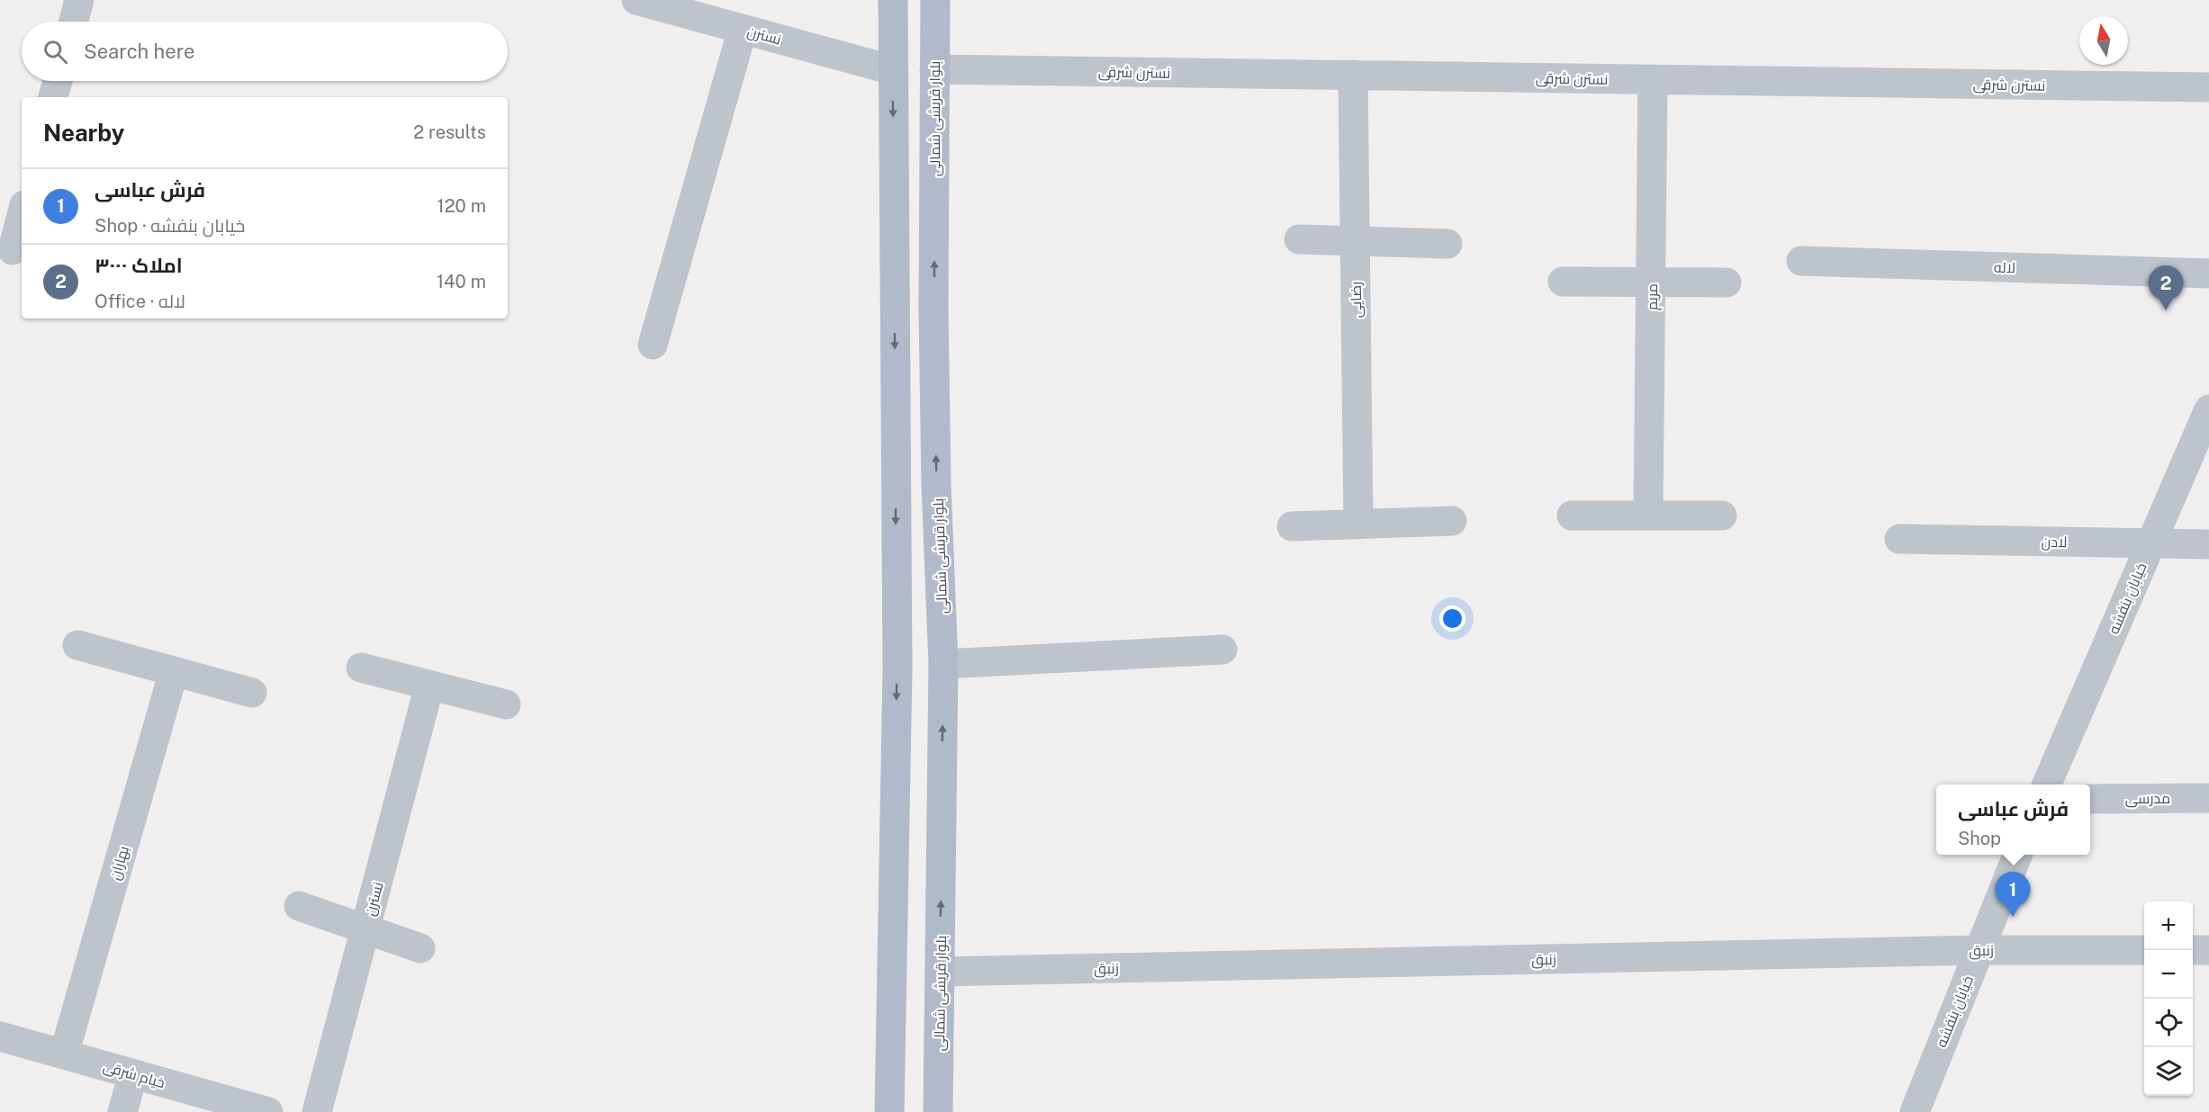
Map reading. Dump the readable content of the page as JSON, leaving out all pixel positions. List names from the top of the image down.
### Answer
{
  "streets": {
    "main road": ["بلوار قریشی شمالی"],
    "street": [
      "نسترن",
      "نسترن شرقی",
      "لاله",
      "مریم",
      "رضایی",
      "لادن",
      "خیابان بنفشه",
      "مدرسی",
      "بهاران",
      "زنبق",
      "خیام شرقی"
    ]
  },
  "crossings": [
    ["نسترن شرقی", "بلوار قریشی شمالی"],
    ["نسترن شرقی", "مریم"],
    ["نسترن شرقی", "رضایی"],
    ["بلوار قریشی شمالی", "زنبق"],
    ["لادن", "خیابان بنفشه"],
    ["خیابان بنفشه", "زنبق"],
    ["بهاران", "خیام شرقی"]
  ],
  "north": "top",
  "page": {
    "search": "Search here",
    "heading": ["Nearby", "2 results"],
    "list": [
      {
        "mark": "1",
        "name": "فرش عباسی",
        "note": "Shop · خیابان بنفشه",
        "value": "120 m"
      },
      {
        "mark": "2",
        "name": "املاک ۳۰۰۰",
        "note": "Office · لاله",
        "value": "140 m"
      }
    ],
    "pins": ["2", "1"],
    "popup": ["فرش عباسی", "Shop"],
    "map_buttons": ["+", "−"]
  }
}
